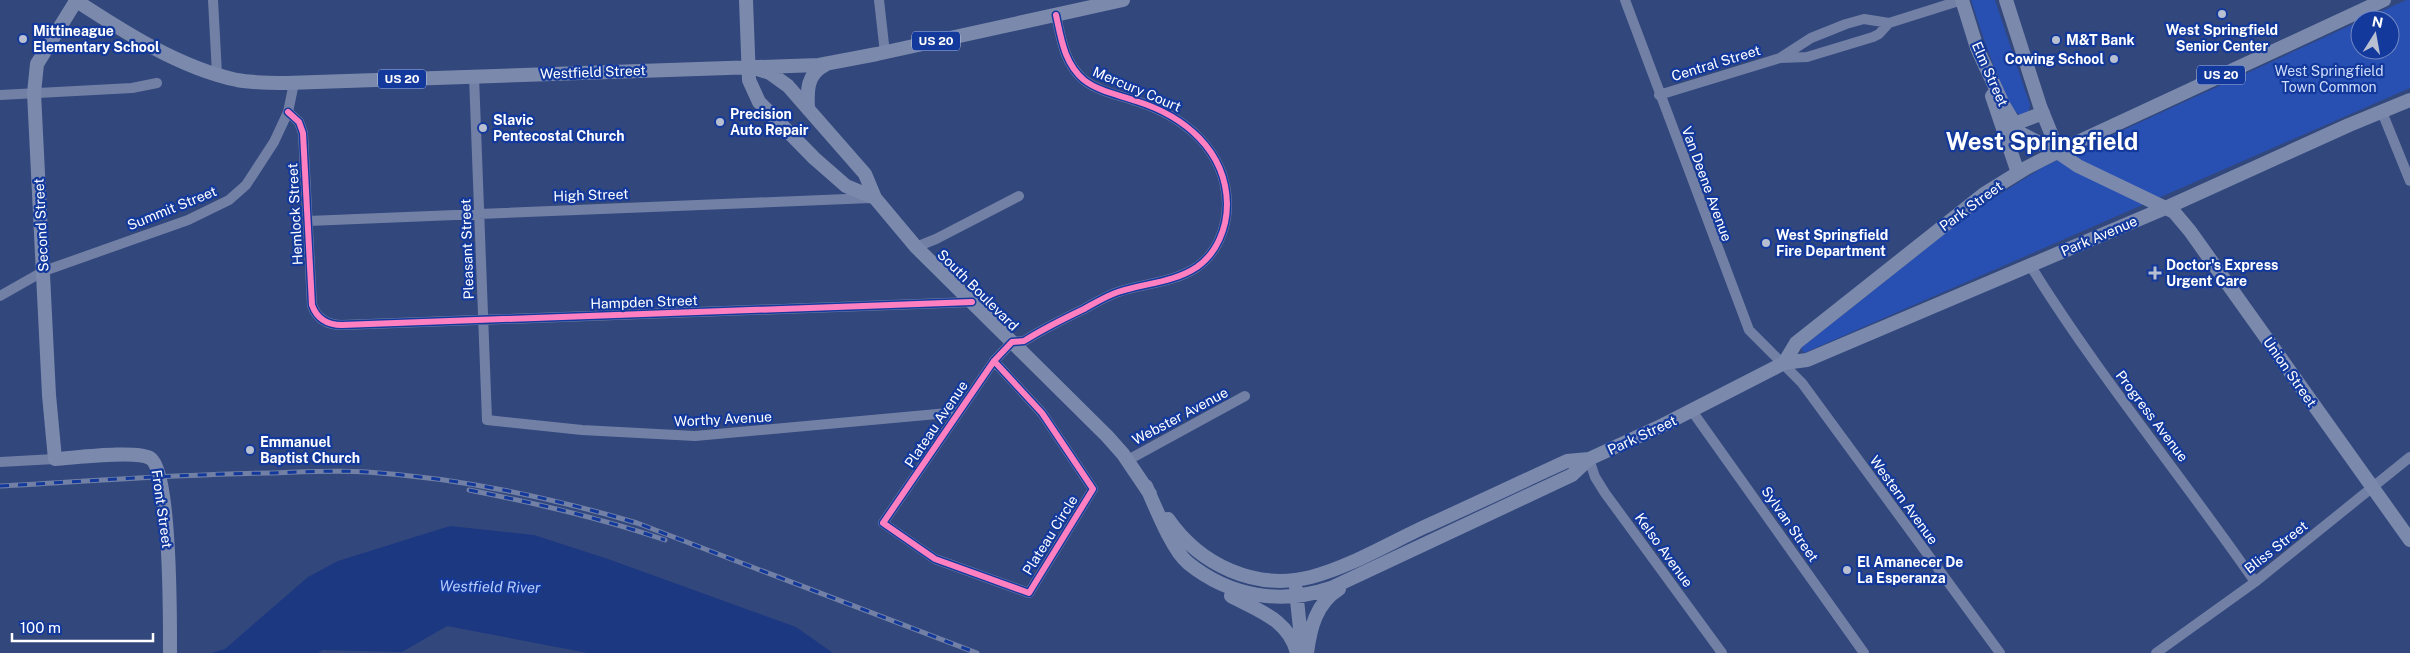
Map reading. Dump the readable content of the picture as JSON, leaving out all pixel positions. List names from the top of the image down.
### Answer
{
  "streets": {
    "main road": [
      "US 20",
      "Westfield Street",
      "Elm Street",
      "Park Street",
      "Second Street",
      "Park Avenue",
      "South Boulevard",
      "Union Street",
      "Front Street"
    ],
    "street": [
      "Central Street",
      "Mercury Court",
      "Van Deene Avenue",
      "High Street",
      "Summit Street",
      "Hemlock Street",
      "Pleasant Street",
      "Hampden Street",
      "Webster Avenue",
      "Progress Avenue",
      "Worthy Avenue",
      "Plateau Avenue",
      "Western Avenue",
      "Sylvan Street",
      "Plateau Circle",
      "Bliss Street",
      "Kelso Avenue"
    ]
  },
  "crossings": [
    ["Central Street", "Elm Street"],
    ["Central Street", "Van Deene Avenue"],
    ["Westfield Street", "Mercury Court"],
    ["Westfield Street", "Summit Street"],
    ["Westfield Street", "Second Street"],
    ["Westfield Street", "Pleasant Street"],
    ["Westfield Street", "South Boulevard"],
    ["Elm Street", "Park Street"],
    ["Elm Street", "Park Avenue"],
    ["Elm Street", "Union Street"],
    ["Mercury Court", "South Boulevard"],
    ["Mercury Court", "Plateau Avenue"],
    ["Van Deene Avenue", "Park Street"],
    ["Van Deene Avenue", "Park Avenue"],
    ["Van Deene Avenue", "Western Avenue"],
    ["High Street", "Hemlock Street"],
    ["High Street", "Pleasant Street"],
    ["High Street", "South Boulevard"],
    ["Park Street", "Park Avenue"],
    ["Park Street", "South Boulevard"],
    ["Park Street", "Western Avenue"],
    ["Park Street", "Sylvan Street"],
    ["Park Street", "Kelso Avenue"],
    ["Summit Street", "Hemlock Street"],
    ["Summit Street", "Second Street"],
    ["Hemlock Street", "Hampden Street"],
    ["Second Street", "Front Street"],
    ["Park Avenue", "Union Street"],
    ["Park Avenue", "Progress Avenue"],
    ["Park Avenue", "Western Avenue"],
    ["Pleasant Street", "Hampden Street"],
    ["Pleasant Street", "Worthy Avenue"],
    ["South Boulevard", "Hampden Street"],
    ["South Boulevard", "Webster Avenue"],
    ["South Boulevard", "Plateau Avenue"],
    ["Union Street", "Bliss Street"],
    ["Progress Avenue", "Bliss Street"],
    ["Worthy Avenue", "Plateau Avenue"],
    ["Plateau Avenue", "Plateau Circle"]
  ],
  "districts": ["West Springfield"],
  "water": ["Westfield River"],
  "parks": ["West Springfield Town Common"],
  "places": {
    "other": [
      "West Springfield Senior Center",
      "Mittineague Elementary School",
      "M&T Bank",
      "Cowing School",
      "Precision Auto Repair",
      "Slavic Pentecostal Church",
      "West Springfield Fire Department",
      "Emmanuel Baptist Church",
      "El Amanecer De La Esperanza"
    ],
    "health": ["Doctor's Express Urgent Care"]
  },
  "scale_bar": "100 m",
  "north": "top"
}
